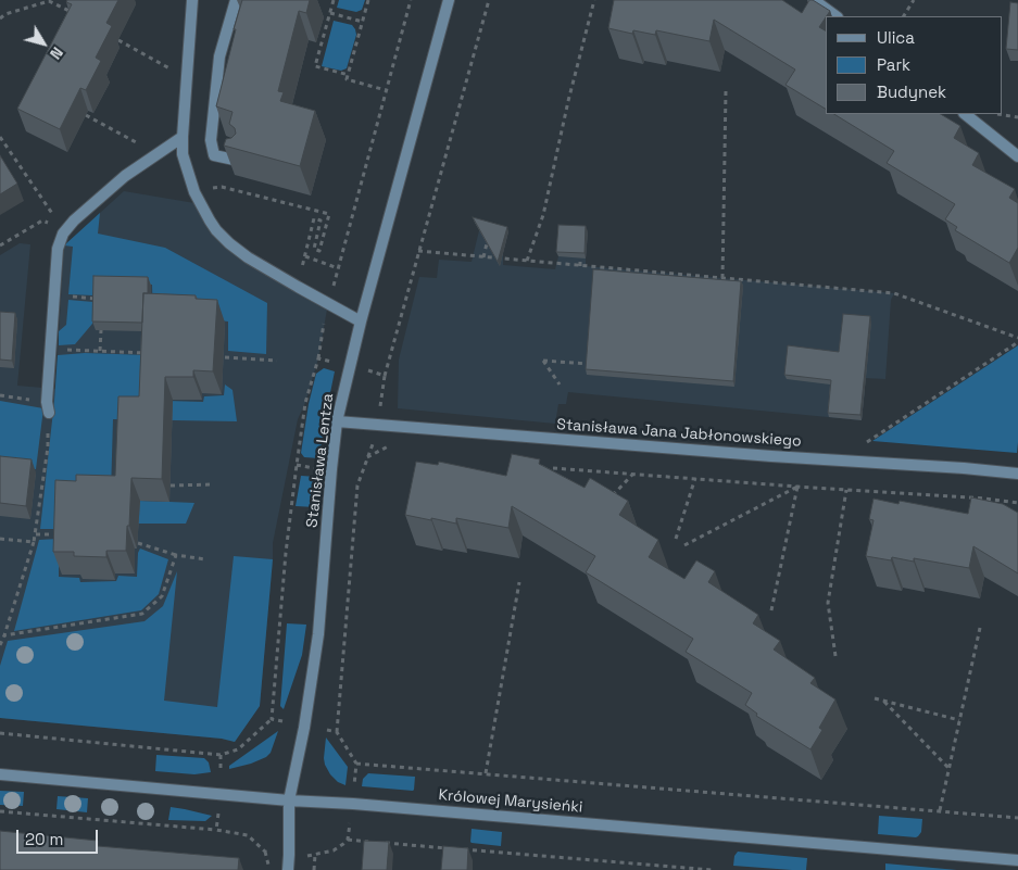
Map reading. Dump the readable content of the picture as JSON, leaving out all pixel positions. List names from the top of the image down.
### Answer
{
  "streets": {
    "street": ["Stanisława Jana Jabłonowskiego", "Stanisława Lentza", "Królowej Marysieńki"]
  },
  "crossings": [
    ["Stanisława Jana Jabłonowskiego", "Stanisława Lentza"],
    ["Stanisława Lentza", "Królowej Marysieńki"]
  ],
  "legend": ["Ulica", "Park", "Budynek"],
  "scale_bar": "20 m",
  "north": "bottom right"
}
